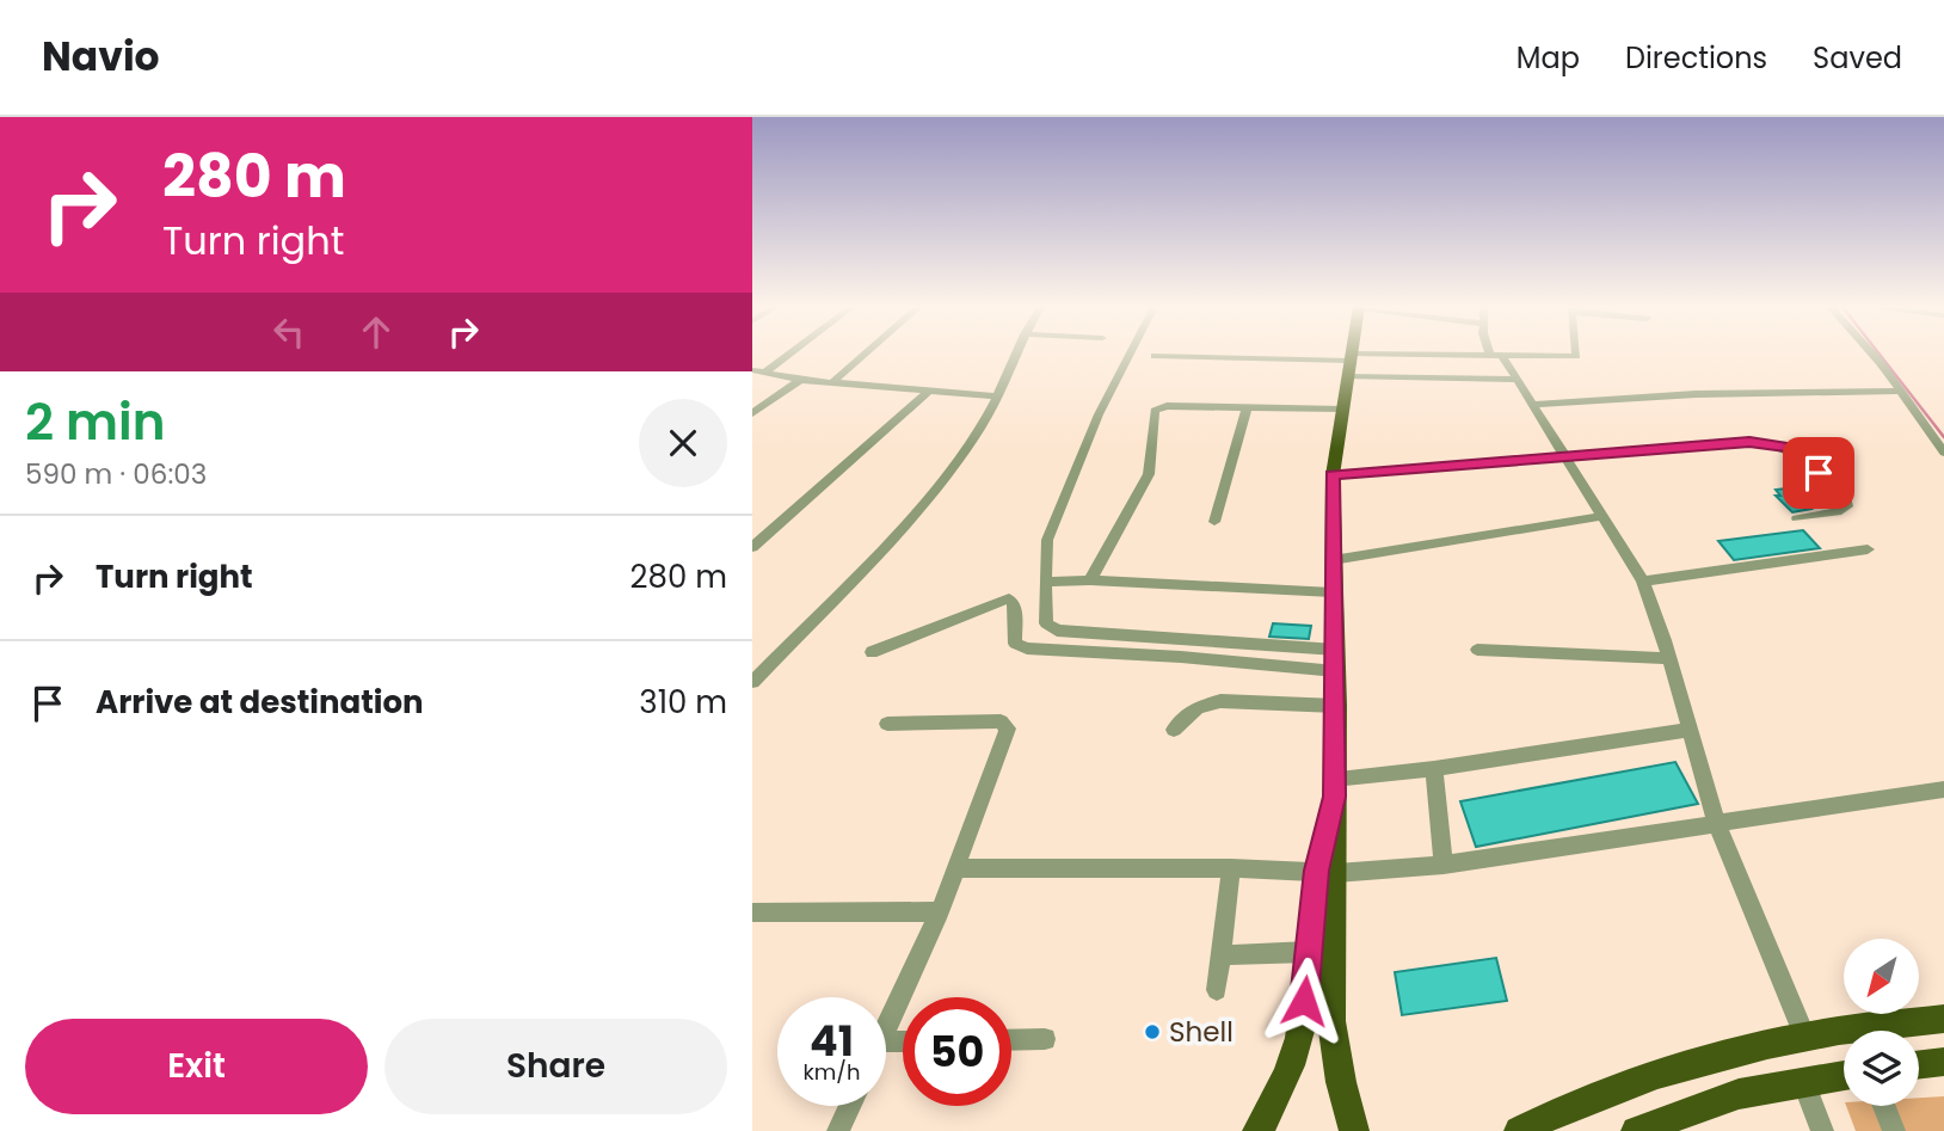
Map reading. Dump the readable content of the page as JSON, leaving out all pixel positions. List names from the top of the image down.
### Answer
{
  "places": ["Shell"],
  "north": "bottom left",
  "page": {
    "header": "Navio",
    "nav": ["Map", "Directions", "Saved"],
    "turn": ["280 m", "Turn right"],
    "heading": ["2 min", "590 m · 06:03"],
    "list": [
      {
        "name": "Turn right",
        "value": "280 m"
      },
      {
        "name": "Arrive at destination",
        "value": "310 m"
      }
    ],
    "speed": "41 km/h",
    "limit": "50",
    "buttons": ["Exit", "Share"]
  }
}
